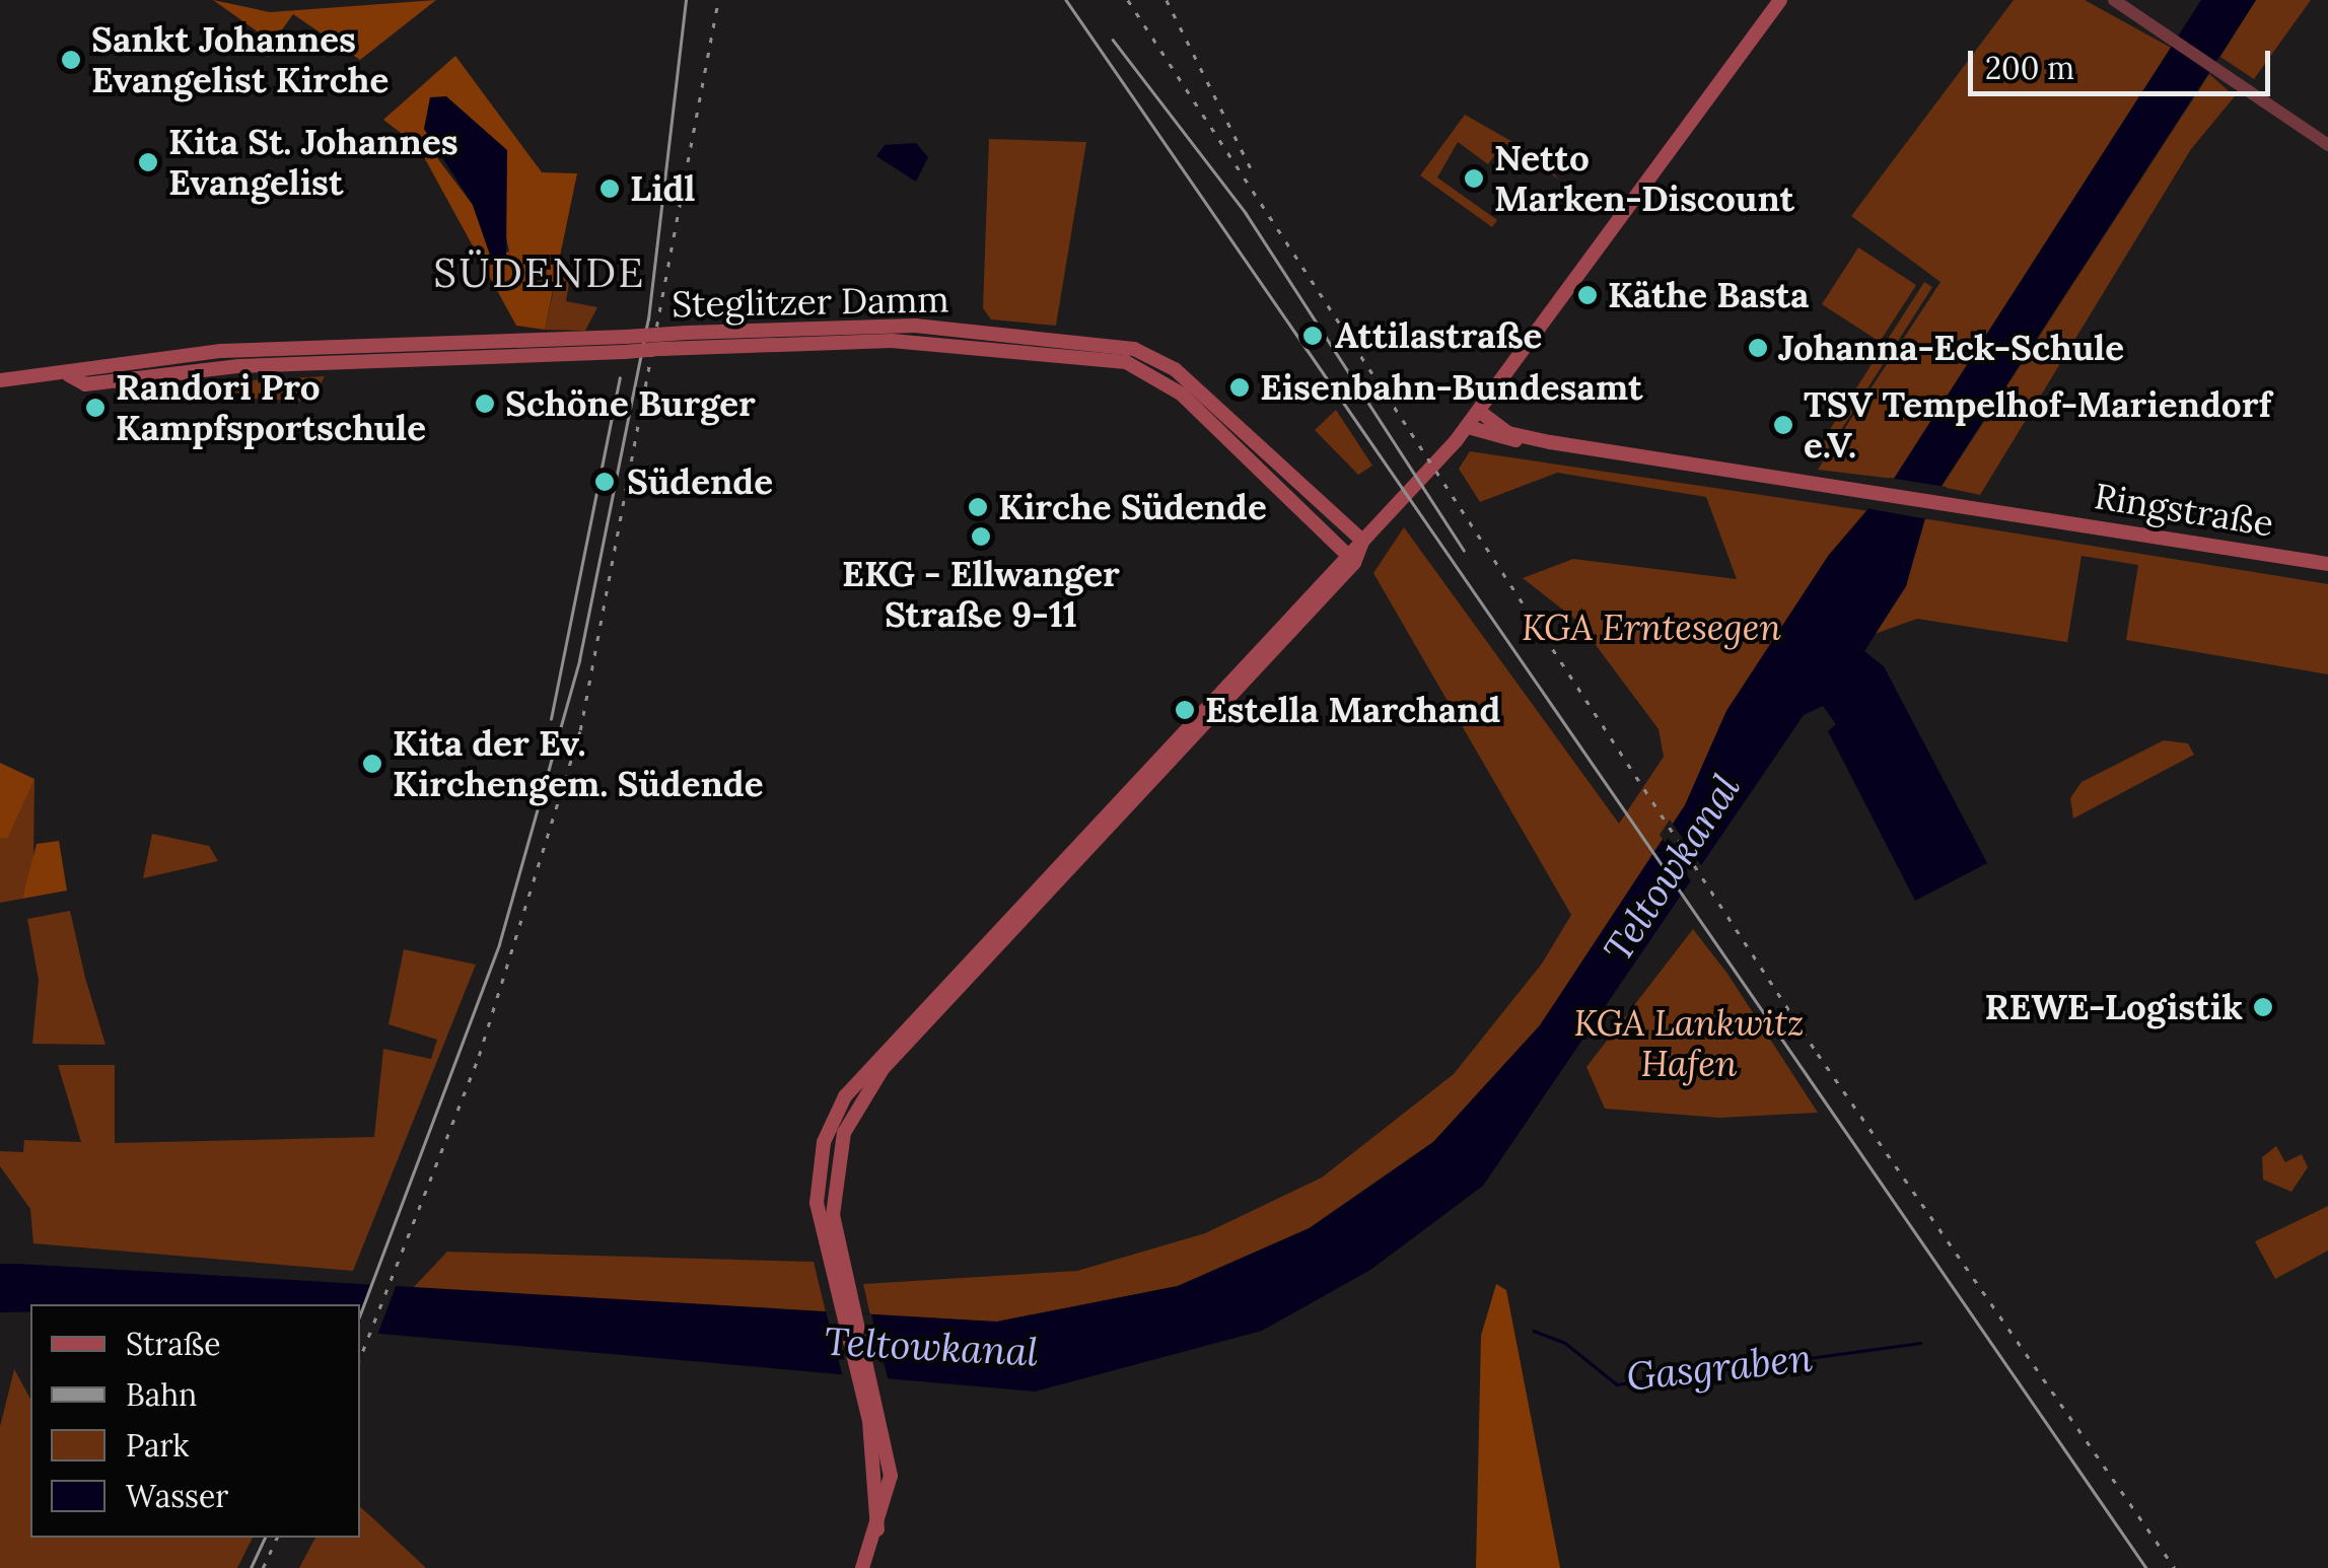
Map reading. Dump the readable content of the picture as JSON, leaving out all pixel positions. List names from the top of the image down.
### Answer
{
  "streets": {
    "main road": ["Steglitzer Damm", "Ringstraße"]
  },
  "districts": ["SÜDENDE"],
  "water": ["Teltowkanal", "Gasgraben"],
  "parks": ["KGA Erntesegen", "KGA Lankwitz Hafen"],
  "places": [
    "Sankt Johannes Evangelist Kirche",
    "Kita St. Johannes Evangelist",
    "Netto Marken-Discount",
    "Lidl",
    "Käthe Basta",
    "Attilastraße",
    "Johanna-Eck-Schule",
    "Eisenbahn-Bundesamt",
    "Schöne Burger",
    "Randori Pro Kampfsportschule",
    "TSV Tempelhof-Mariendorf e.V.",
    "Südende",
    "Kirche Südende",
    "EKG - Ellwanger Straße 9-11",
    "Estella Marchand",
    "Kita der Ev. Kirchengem. Südende",
    "REWE-Logistik"
  ],
  "legend": [
    "Straße",
    "Bahn",
    "Park",
    "Wasser"
  ],
  "scale_bar": "200 m"
}
